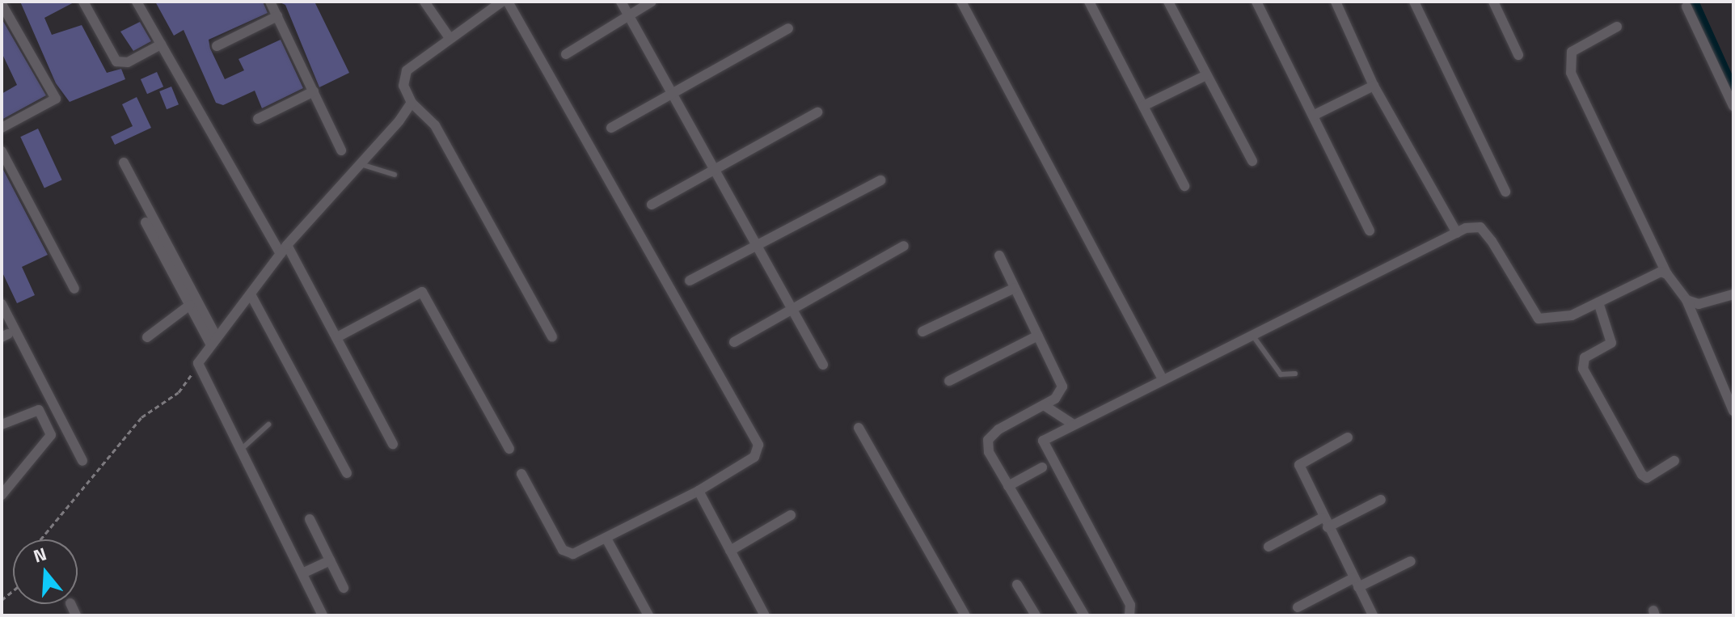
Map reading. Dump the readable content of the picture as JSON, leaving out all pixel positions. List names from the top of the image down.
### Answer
{
  "north": "top"
}
